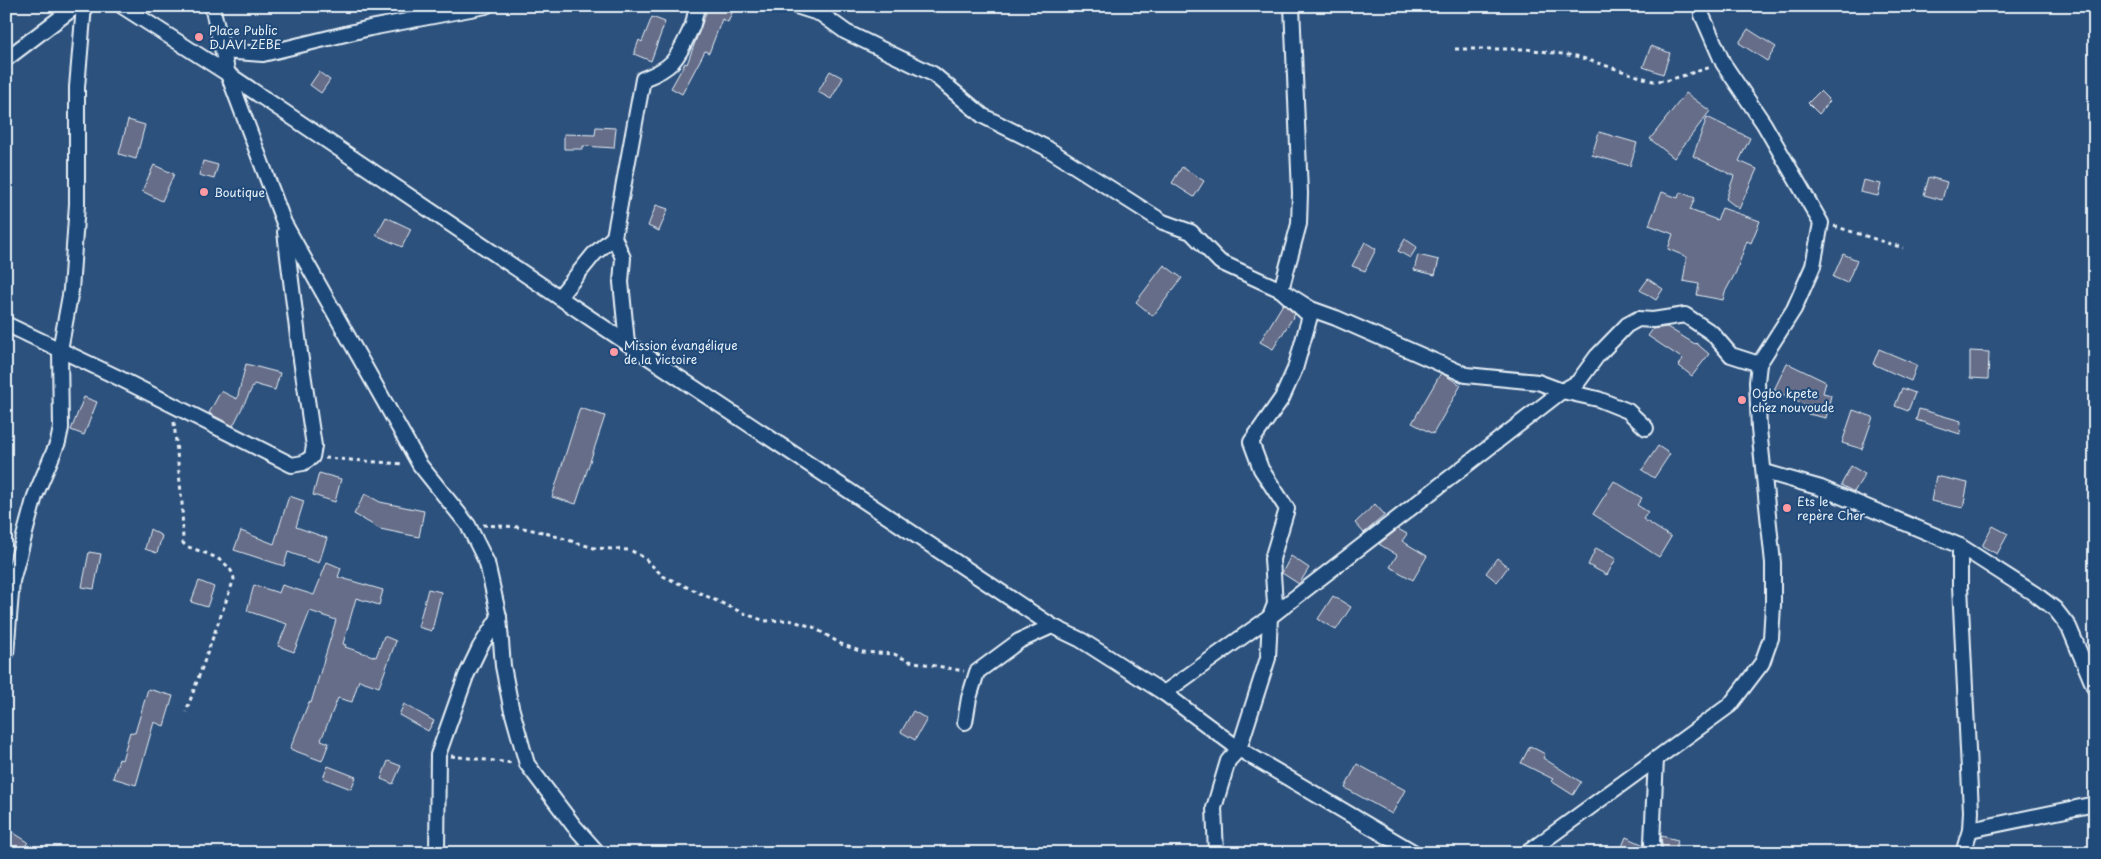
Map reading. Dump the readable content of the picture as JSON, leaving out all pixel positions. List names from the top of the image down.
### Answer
{
  "places": [
    "Place Public DJAVI ZEBE",
    "Boutique",
    "Mission évangélique de la victoire",
    "Ogbo kpete chez nouvoude",
    "Ets le repère Cher"
  ]
}
